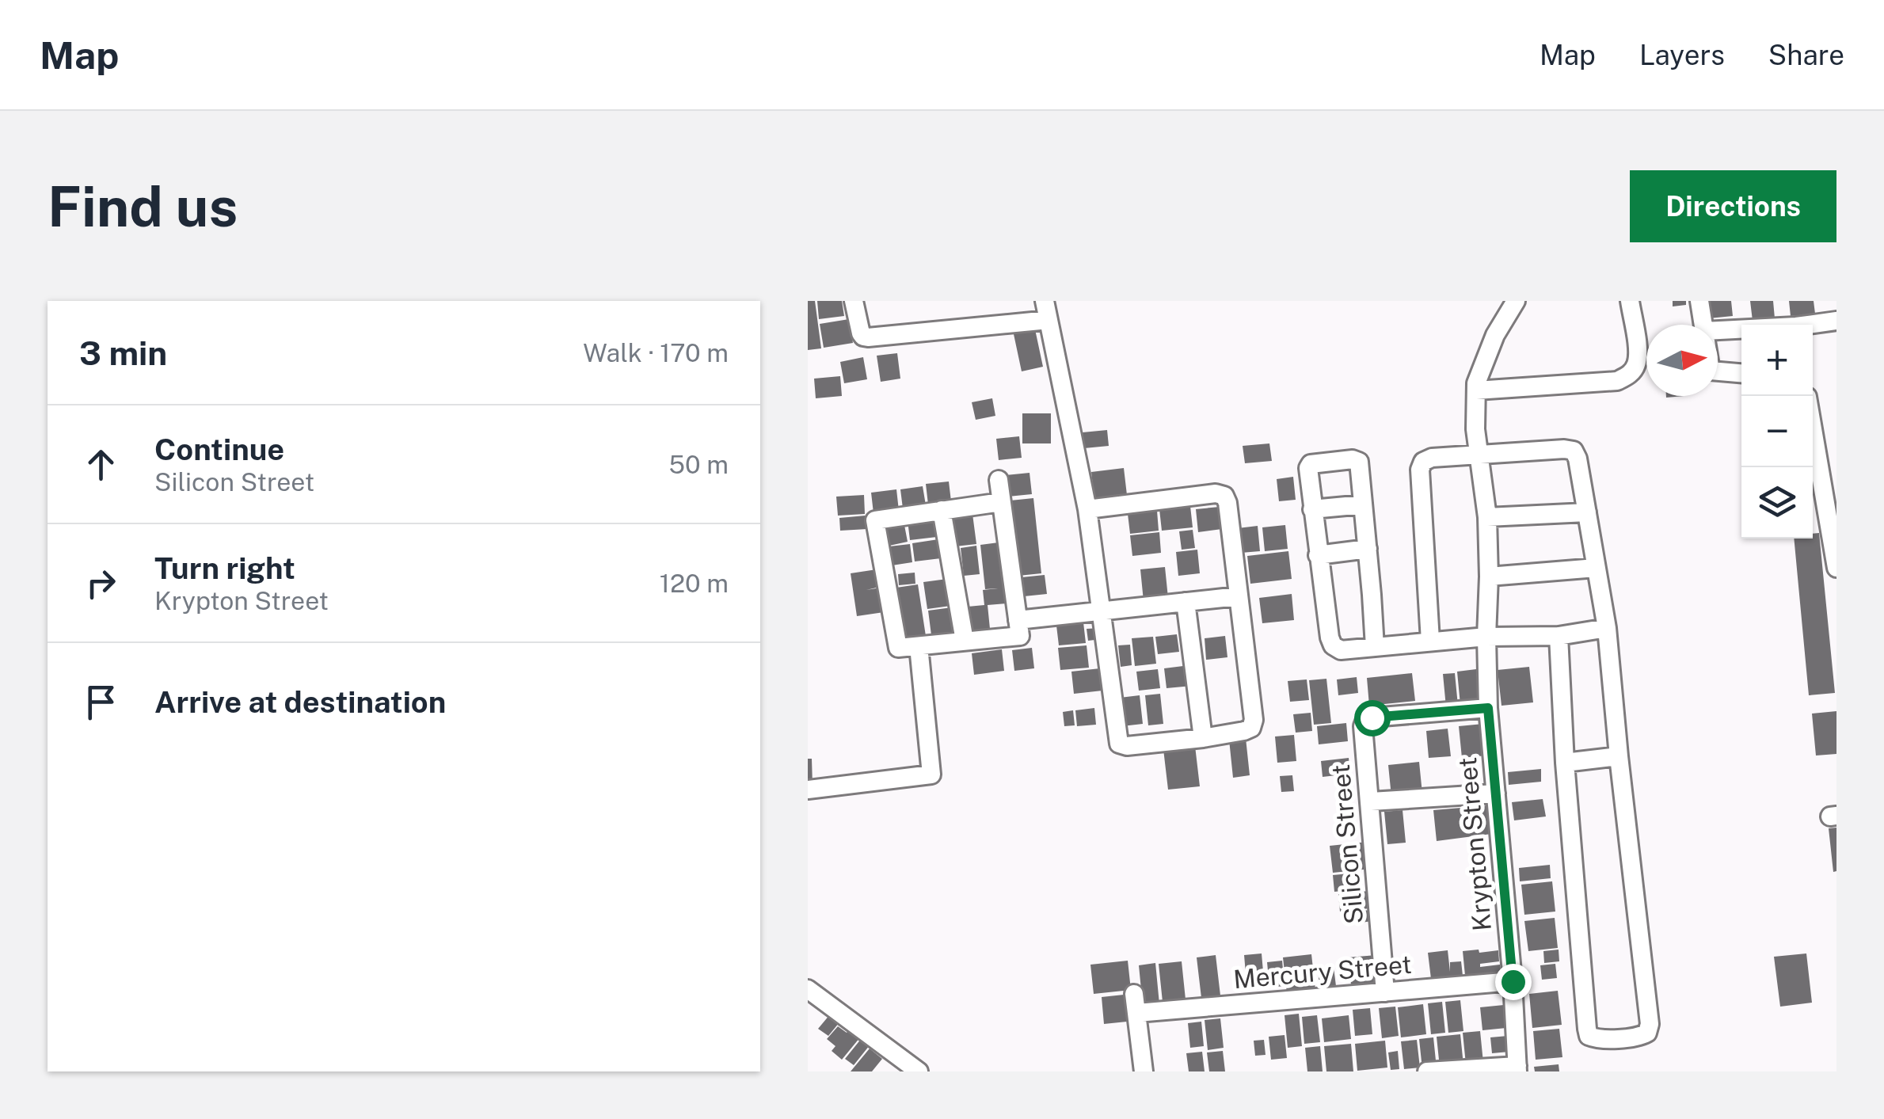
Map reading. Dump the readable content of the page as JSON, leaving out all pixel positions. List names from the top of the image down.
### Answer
{
  "streets": {
    "street": ["Silicon Street", "Krypton Street", "Mercury Street"]
  },
  "crossings": [
    ["Silicon Street", "Krypton Street"],
    ["Silicon Street", "Mercury Street"],
    ["Krypton Street", "Mercury Street"]
  ],
  "north": "right",
  "page": {
    "header": "Map",
    "nav": ["Map", "Layers", "Share"],
    "buttons": "Directions",
    "title": "Find us",
    "heading": ["3 min", "Walk · 170 m"],
    "map_buttons": ["+", "−"],
    "list": [
      ["Continue", "Silicon Street", "50 m"],
      ["Turn right", "Krypton Street", "120 m"],
      "Arrive at destination"
    ]
  }
}
